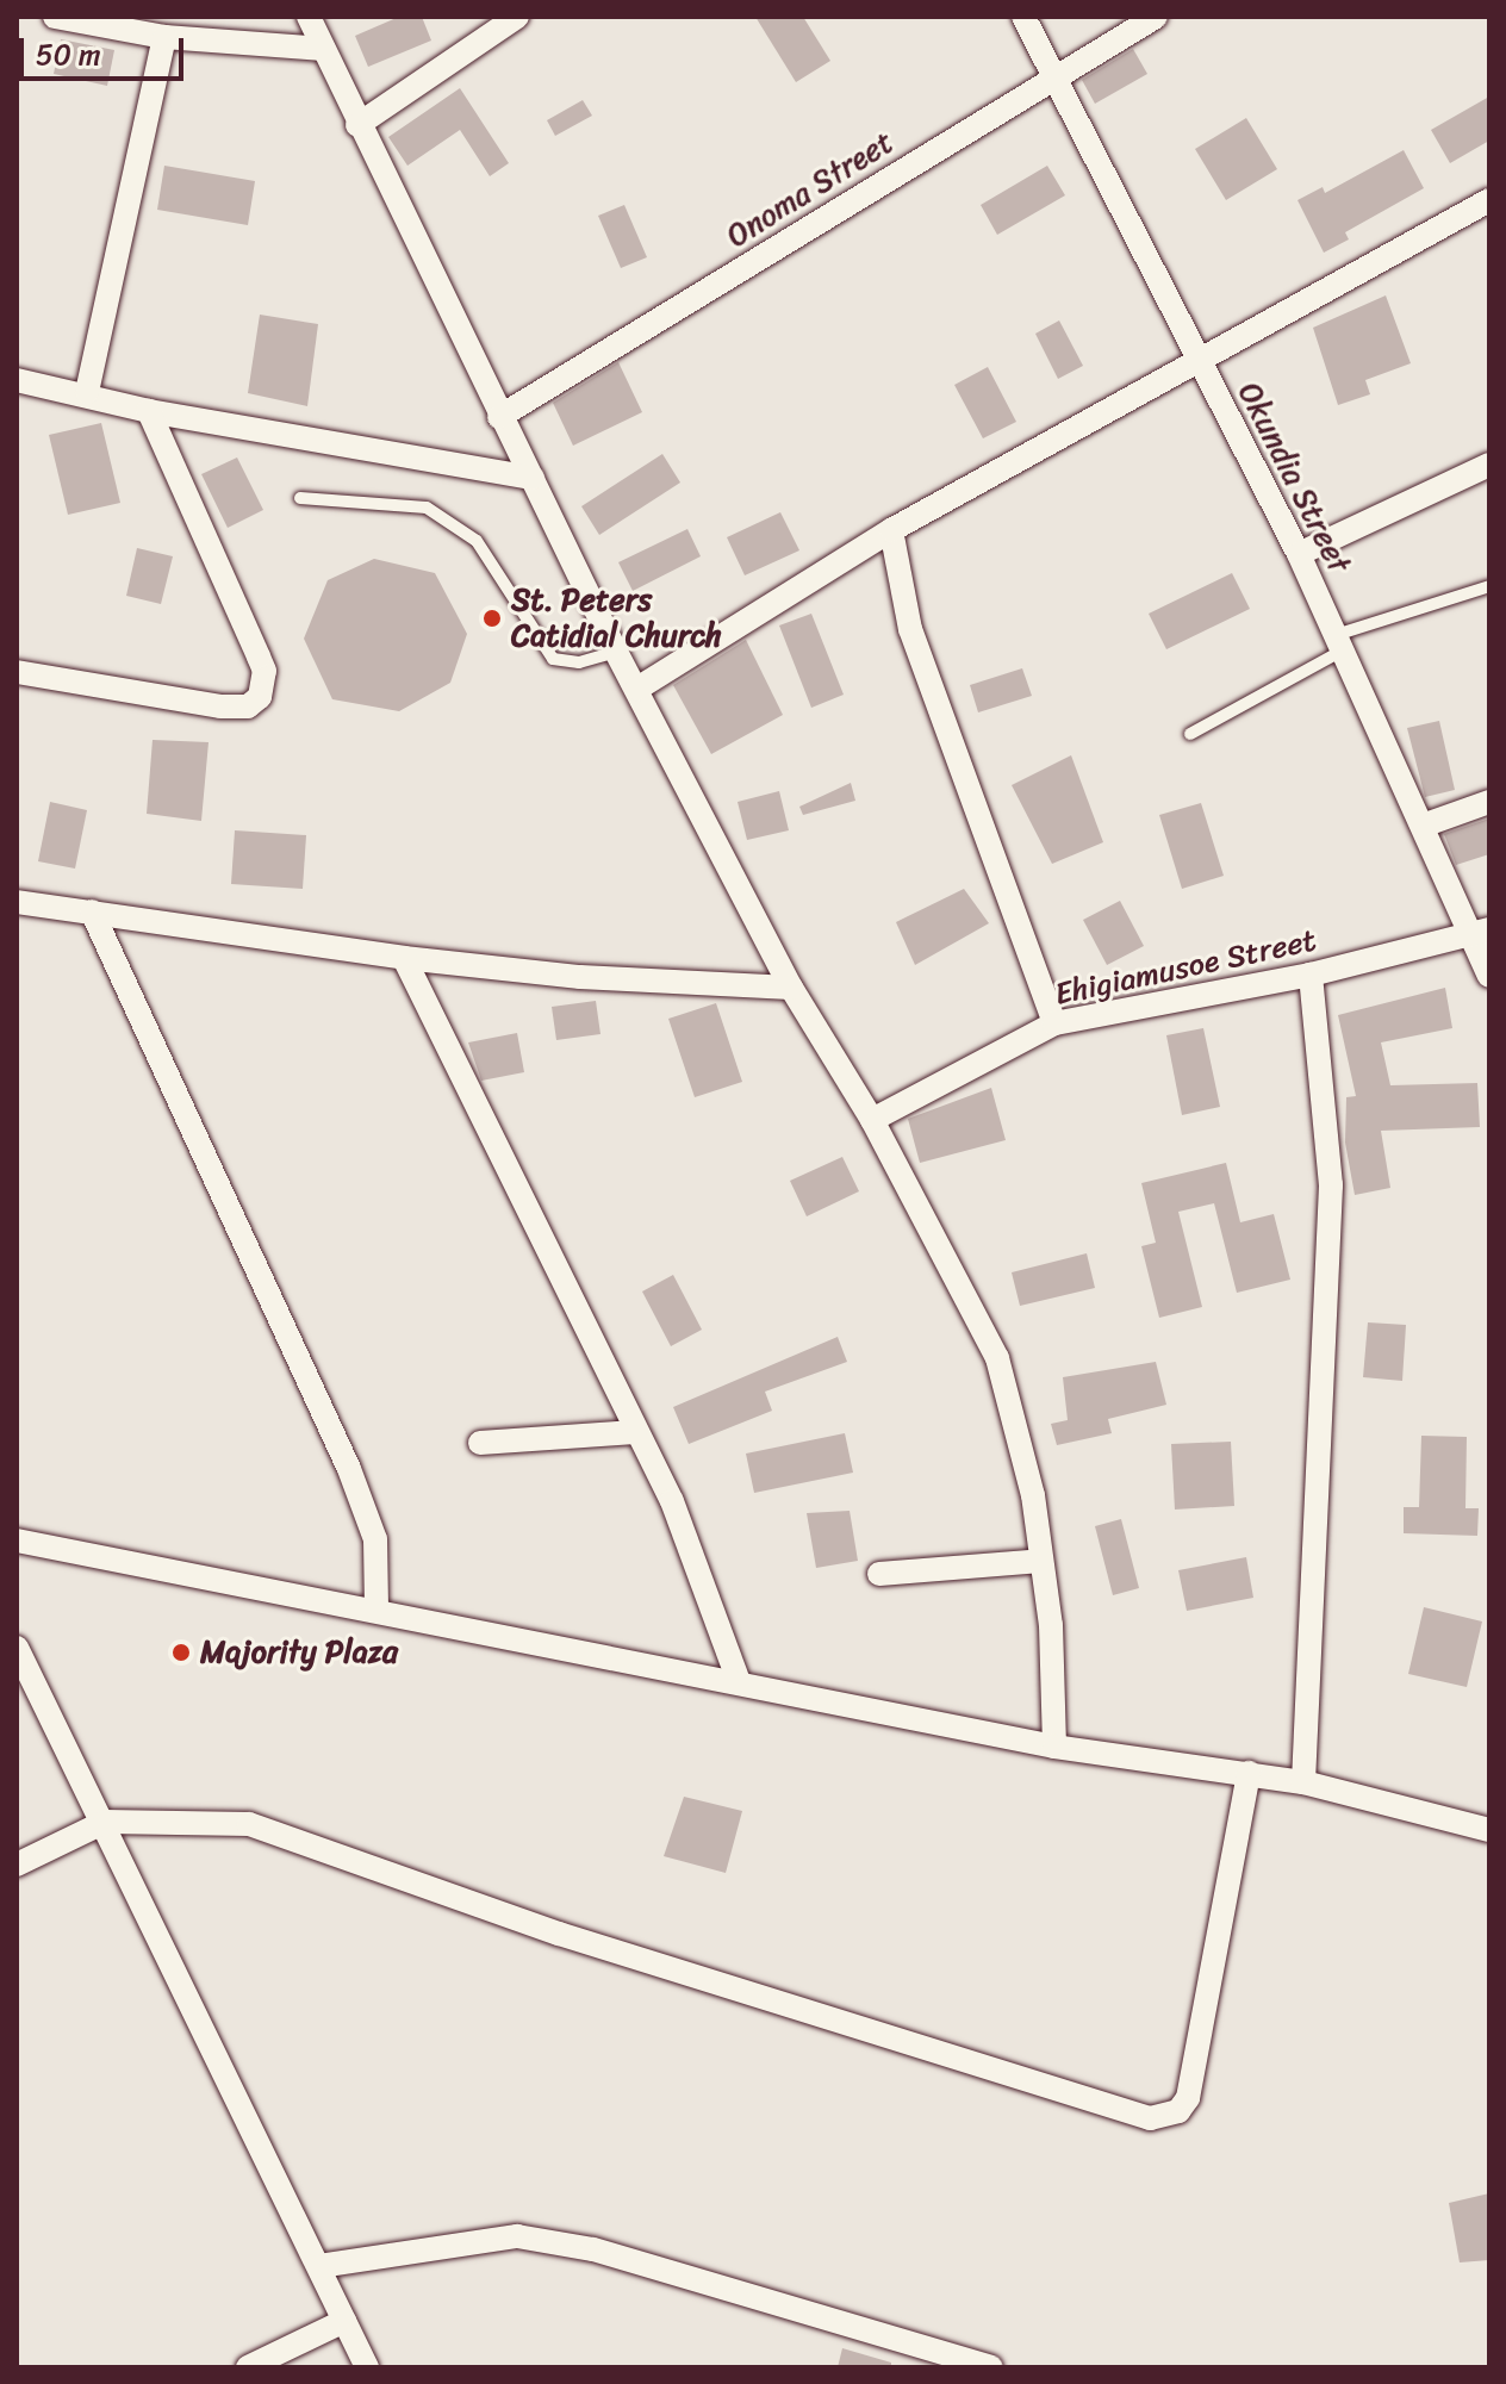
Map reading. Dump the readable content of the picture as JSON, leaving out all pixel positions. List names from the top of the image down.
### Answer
{
  "streets": {
    "street": ["Onoma Street", "Okundia Street", "Ehigiamusoe Street"]
  },
  "crossings": [
    ["Onoma Street", "Okundia Street"],
    ["Okundia Street", "Ehigiamusoe Street"]
  ],
  "places": ["St. Peters Catidial Church", "Majority Plaza"],
  "scale_bar": "50 m"
}
